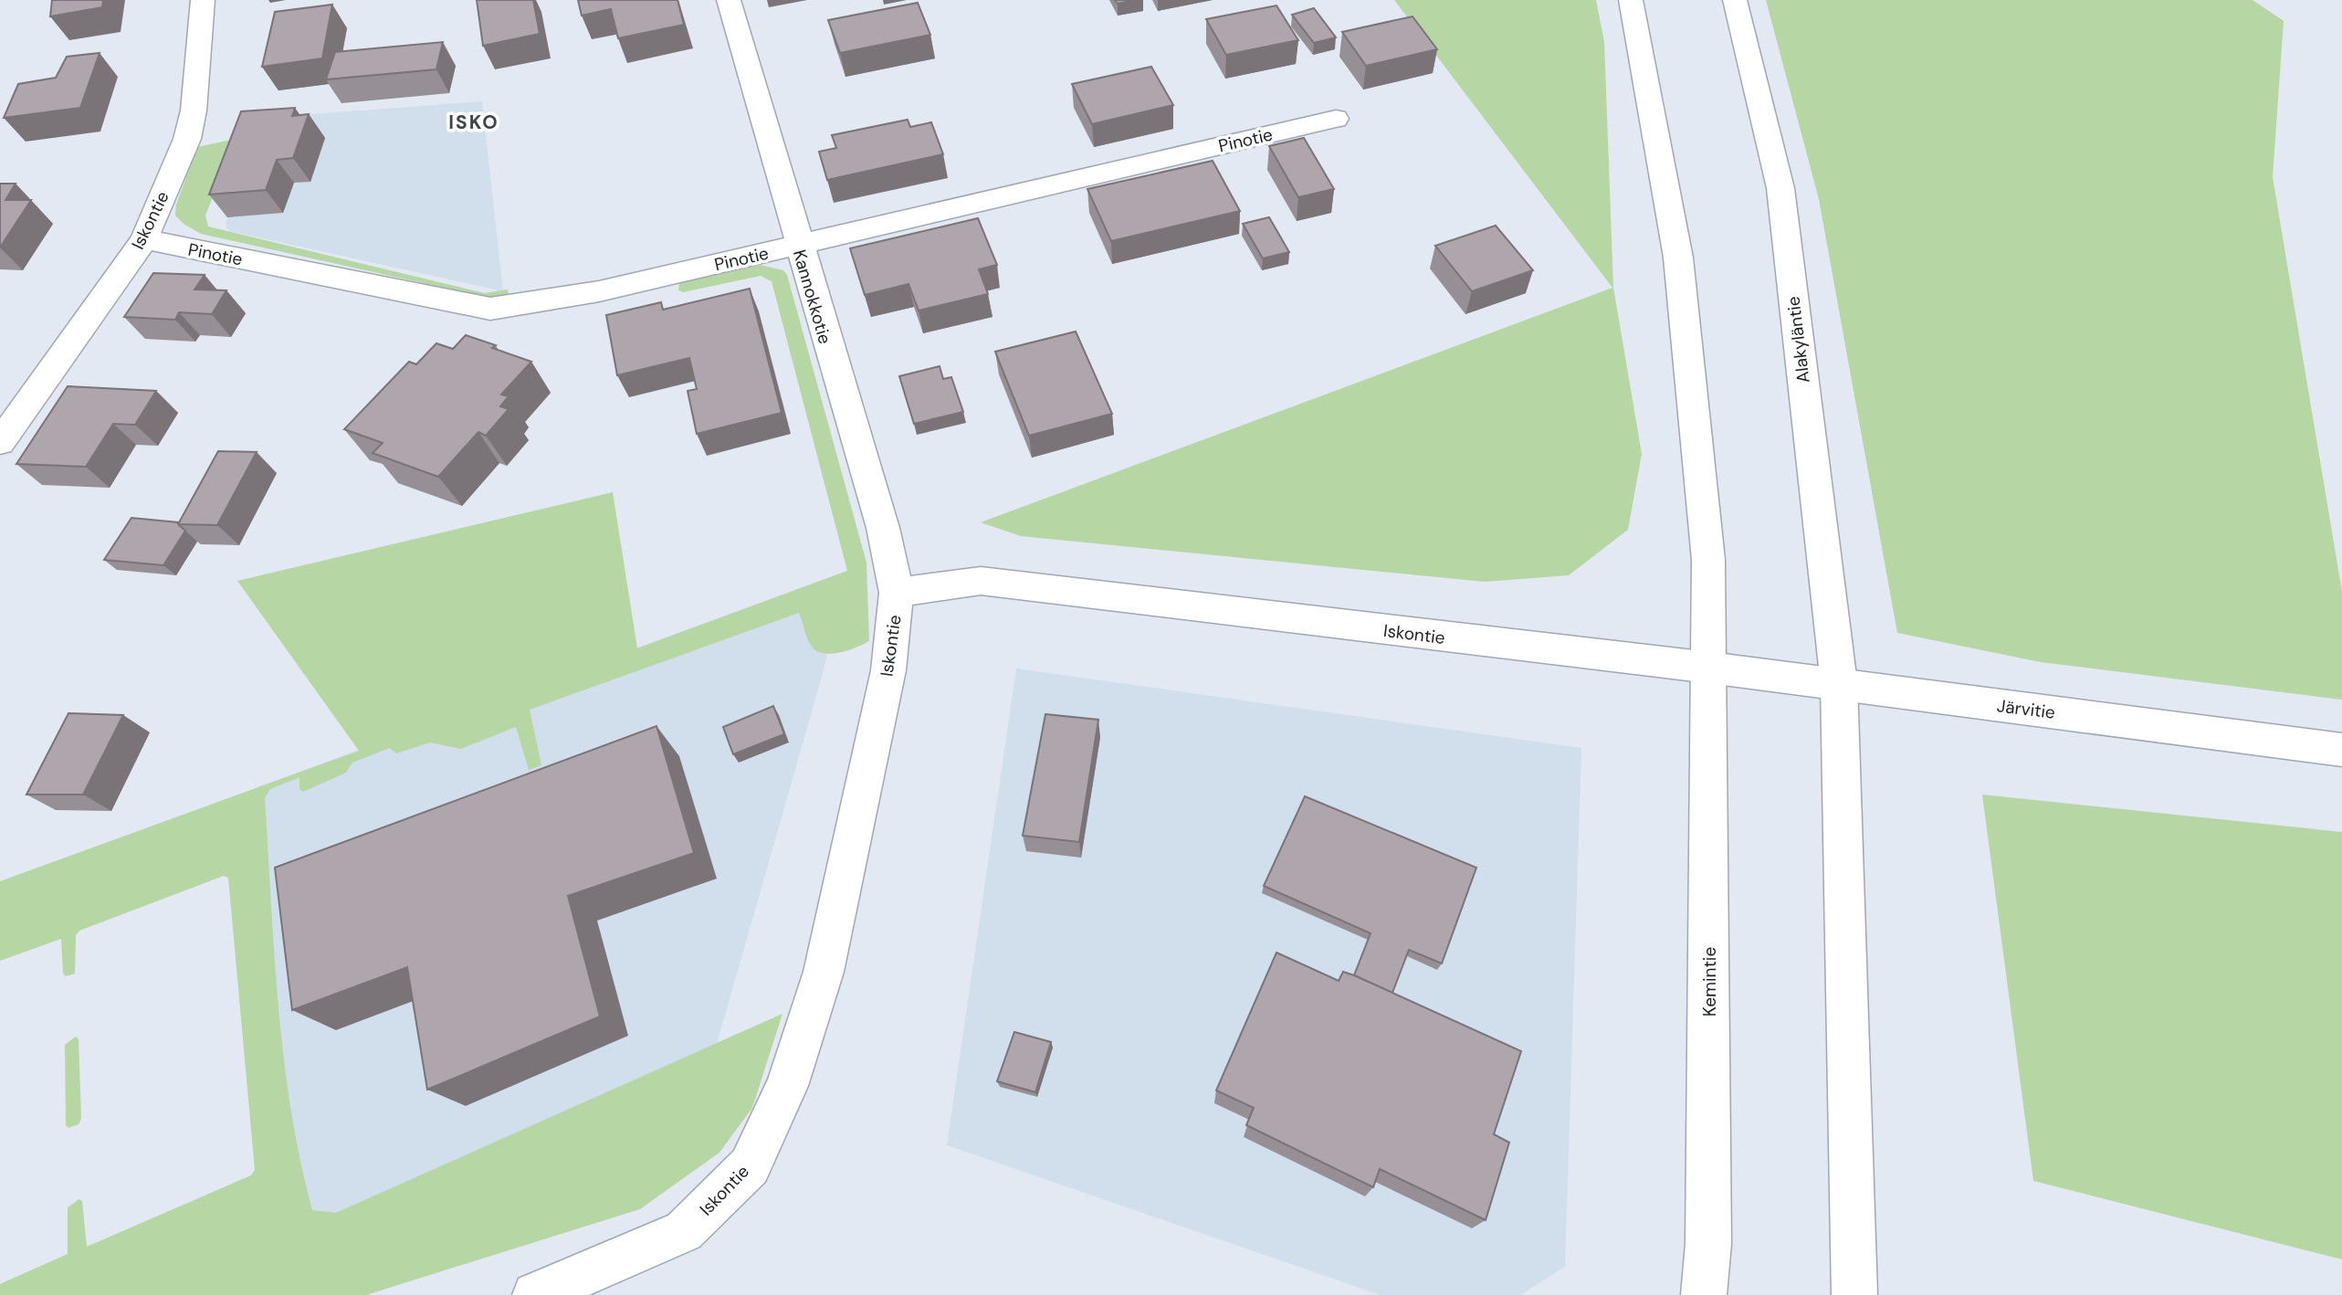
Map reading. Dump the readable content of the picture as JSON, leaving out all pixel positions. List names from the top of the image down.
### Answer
{
  "streets": {
    "street": [
      "Pinotie",
      "Iskontie",
      "Kannokkotie",
      "Alakyläntie",
      "Järvitie",
      "Kemintie"
    ]
  },
  "crossings": [
    ["Pinotie", "Iskontie"],
    ["Pinotie", "Kannokkotie"],
    ["Iskontie", "Kannokkotie"],
    ["Iskontie", "Järvitie"],
    ["Iskontie", "Kemintie"],
    ["Alakyläntie", "Järvitie"],
    ["Järvitie", "Kemintie"]
  ],
  "districts": ["ISKO"]
}
